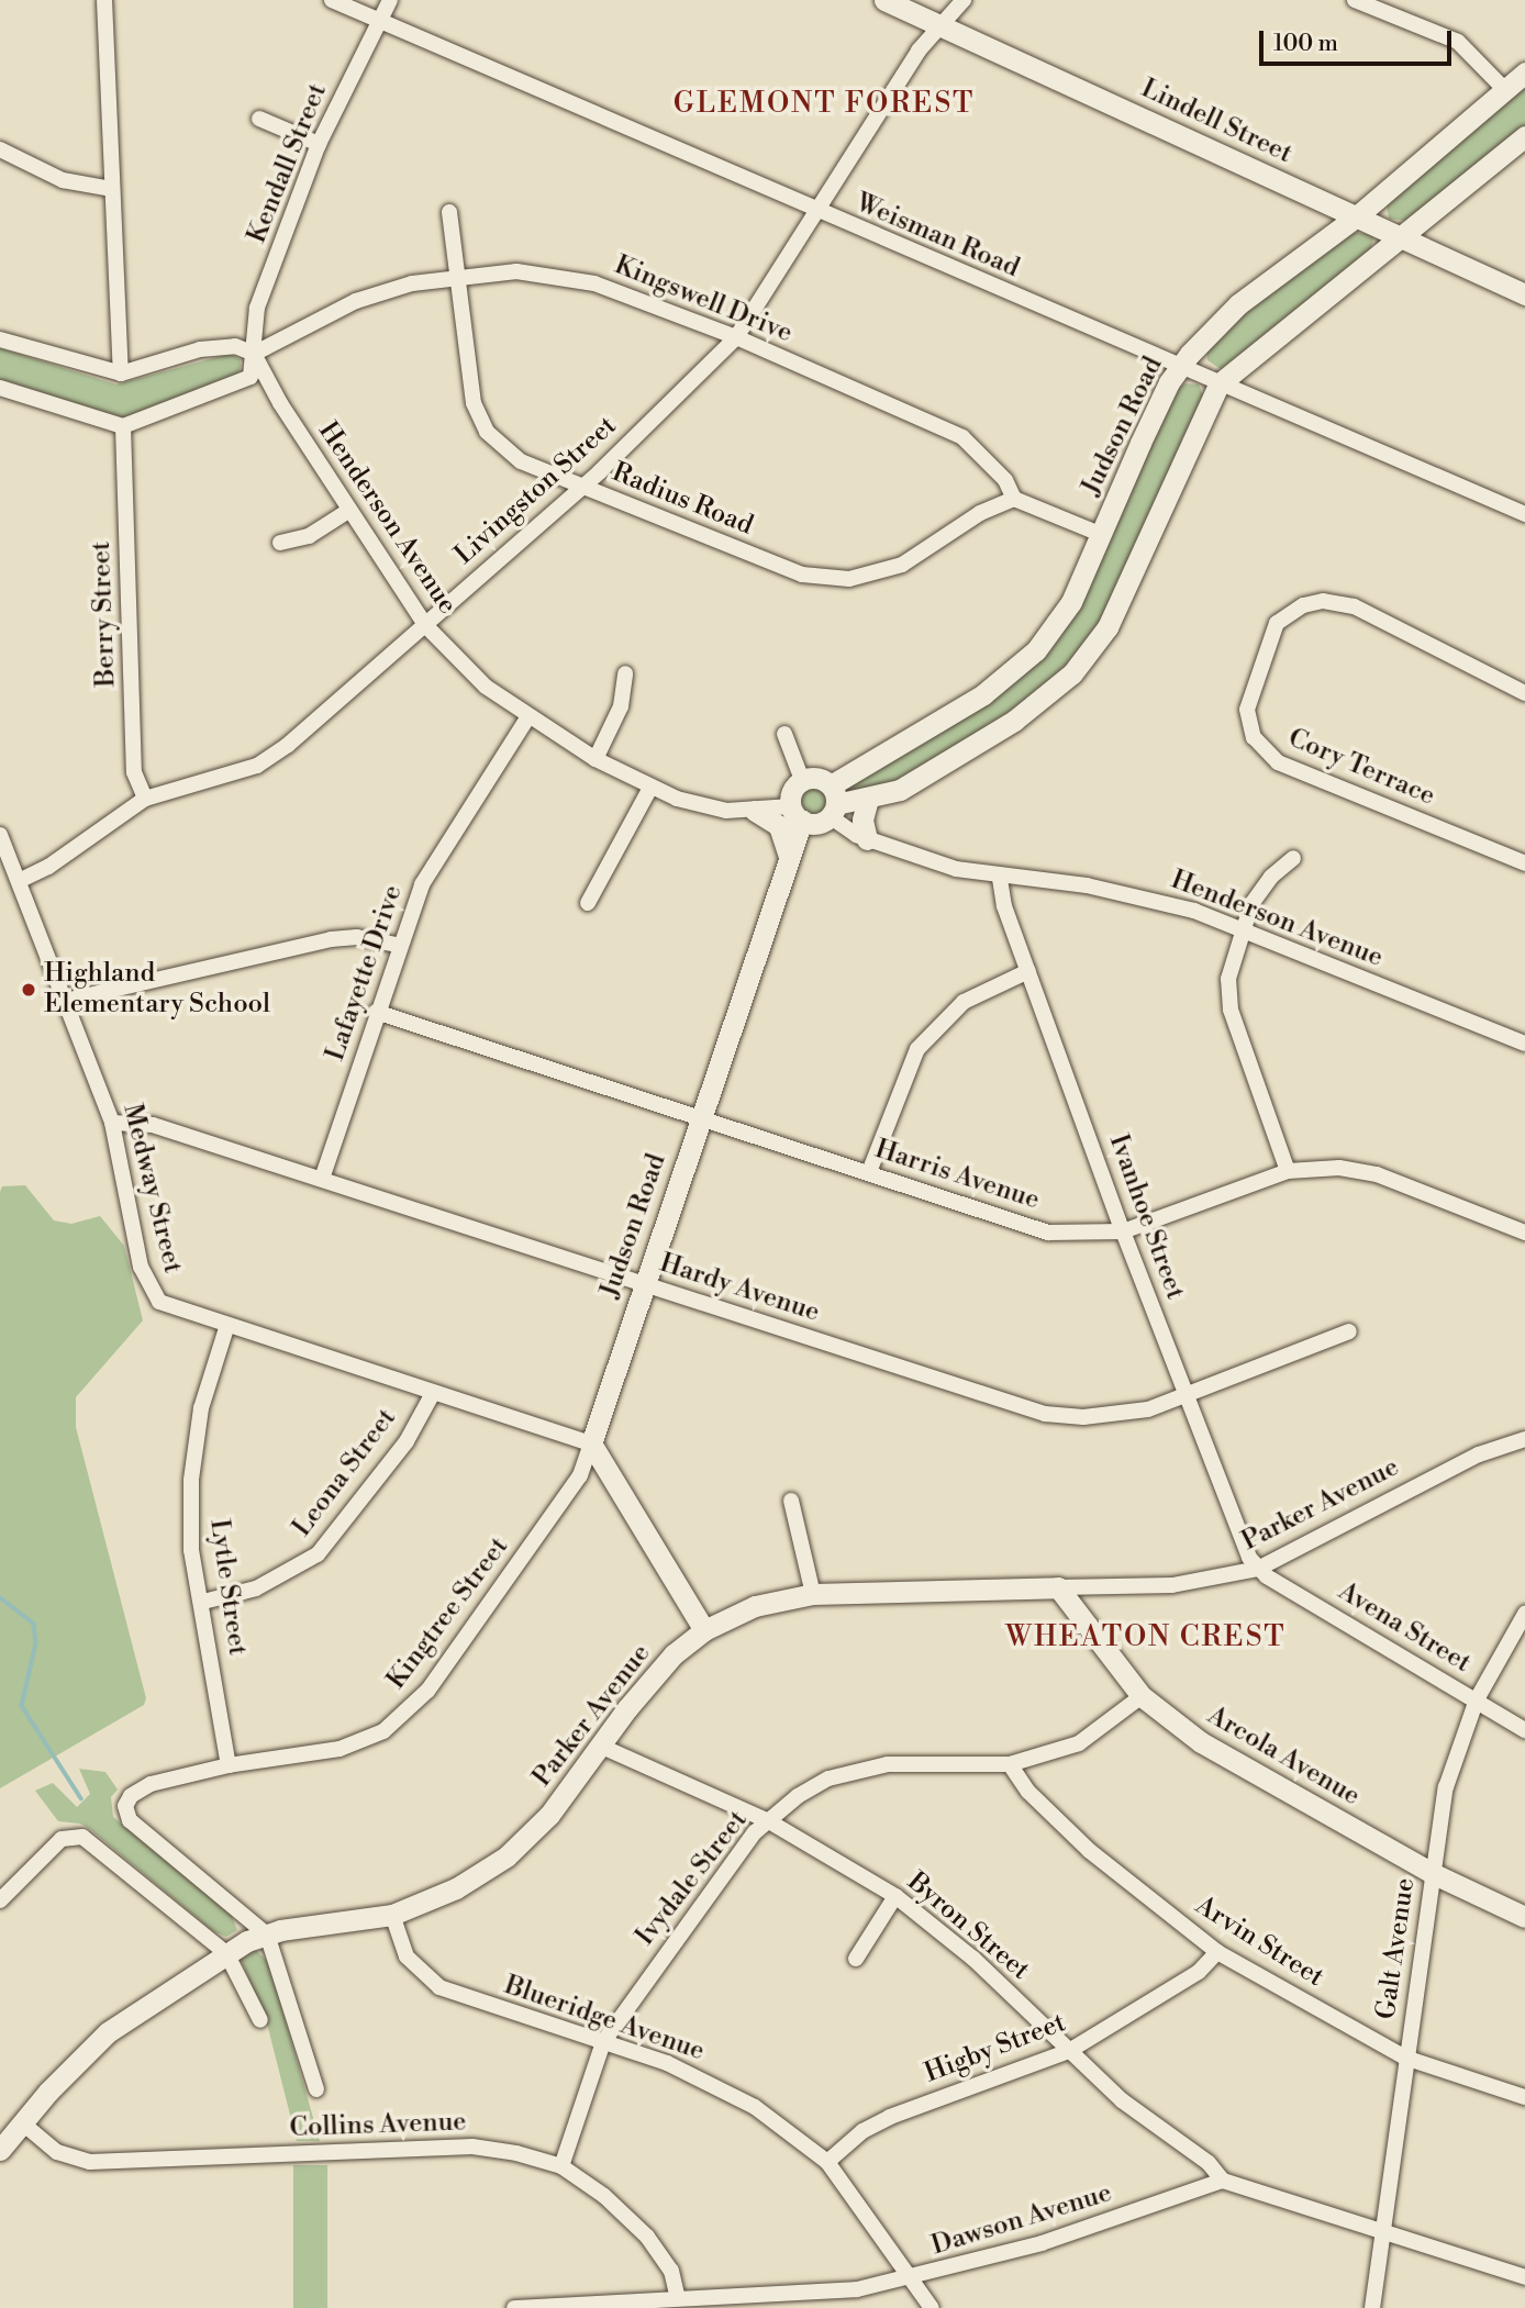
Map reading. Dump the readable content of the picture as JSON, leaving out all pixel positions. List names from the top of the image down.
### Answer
{
  "streets": {
    "street": [
      "Lindell Street",
      "Kendall Street",
      "Weisman Road",
      "Kingswell Drive",
      "Judson Road",
      "Livingston Street",
      "Radius Road",
      "Henderson Avenue",
      "Berry Street",
      "Cory Terrace",
      "Lafayette Drive",
      "Harris Avenue",
      "Medway Street",
      "Ivanhoe Street",
      "Hardy Avenue",
      "Leona Street",
      "Parker Avenue",
      "Lytle Street",
      "Kingtree Street",
      "Avena Street",
      "Arcola Avenue",
      "Ivydale Street",
      "Byron Street",
      "Arvin Street",
      "Galt Avenue",
      "Blueridge Avenue",
      "Higby Street",
      "Collins Avenue",
      "Dawson Avenue"
    ]
  },
  "crossings": [
    ["Lindell Street", "Judson Road"],
    ["Lindell Street", "Livingston Street"],
    ["Kendall Street", "Weisman Road"],
    ["Kendall Street", "Kingswell Drive"],
    ["Kendall Street", "Henderson Avenue"],
    ["Weisman Road", "Judson Road"],
    ["Weisman Road", "Livingston Street"],
    ["Kingswell Drive", "Livingston Street"],
    ["Kingswell Drive", "Radius Road"],
    ["Kingswell Drive", "Henderson Avenue"],
    ["Judson Road", "Henderson Avenue"],
    ["Judson Road", "Harris Avenue"],
    ["Judson Road", "Medway Street"],
    ["Judson Road", "Hardy Avenue"],
    ["Judson Road", "Kingtree Street"],
    ["Livingston Street", "Radius Road"],
    ["Livingston Street", "Henderson Avenue"],
    ["Livingston Street", "Berry Street"],
    ["Livingston Street", "Medway Street"],
    ["Henderson Avenue", "Lafayette Drive"],
    ["Henderson Avenue", "Ivanhoe Street"],
    ["Lafayette Drive", "Harris Avenue"],
    ["Lafayette Drive", "Hardy Avenue"],
    ["Harris Avenue", "Ivanhoe Street"],
    ["Medway Street", "Hardy Avenue"],
    ["Medway Street", "Leona Street"],
    ["Medway Street", "Lytle Street"],
    ["Medway Street", "Kingtree Street"],
    ["Ivanhoe Street", "Hardy Avenue"],
    ["Ivanhoe Street", "Parker Avenue"],
    ["Ivanhoe Street", "Avena Street"],
    ["Leona Street", "Lytle Street"],
    ["Parker Avenue", "Kingtree Street"],
    ["Parker Avenue", "Avena Street"],
    ["Parker Avenue", "Arcola Avenue"],
    ["Parker Avenue", "Byron Street"],
    ["Parker Avenue", "Blueridge Avenue"],
    ["Parker Avenue", "Collins Avenue"],
    ["Lytle Street", "Kingtree Street"],
    ["Avena Street", "Galt Avenue"],
    ["Arcola Avenue", "Ivydale Street"],
    ["Arcola Avenue", "Galt Avenue"],
    ["Ivydale Street", "Byron Street"],
    ["Ivydale Street", "Arvin Street"],
    ["Ivydale Street", "Blueridge Avenue"],
    ["Ivydale Street", "Collins Avenue"],
    ["Byron Street", "Higby Street"],
    ["Byron Street", "Dawson Avenue"],
    ["Arvin Street", "Galt Avenue"],
    ["Arvin Street", "Higby Street"],
    ["Blueridge Avenue", "Higby Street"],
    ["Blueridge Avenue", "Dawson Avenue"],
    ["Collins Avenue", "Dawson Avenue"]
  ],
  "districts": ["GLEMONT FOREST", "WHEATON CREST"],
  "places": ["Highland Elementary School"],
  "scale_bar": "100 m"
}
